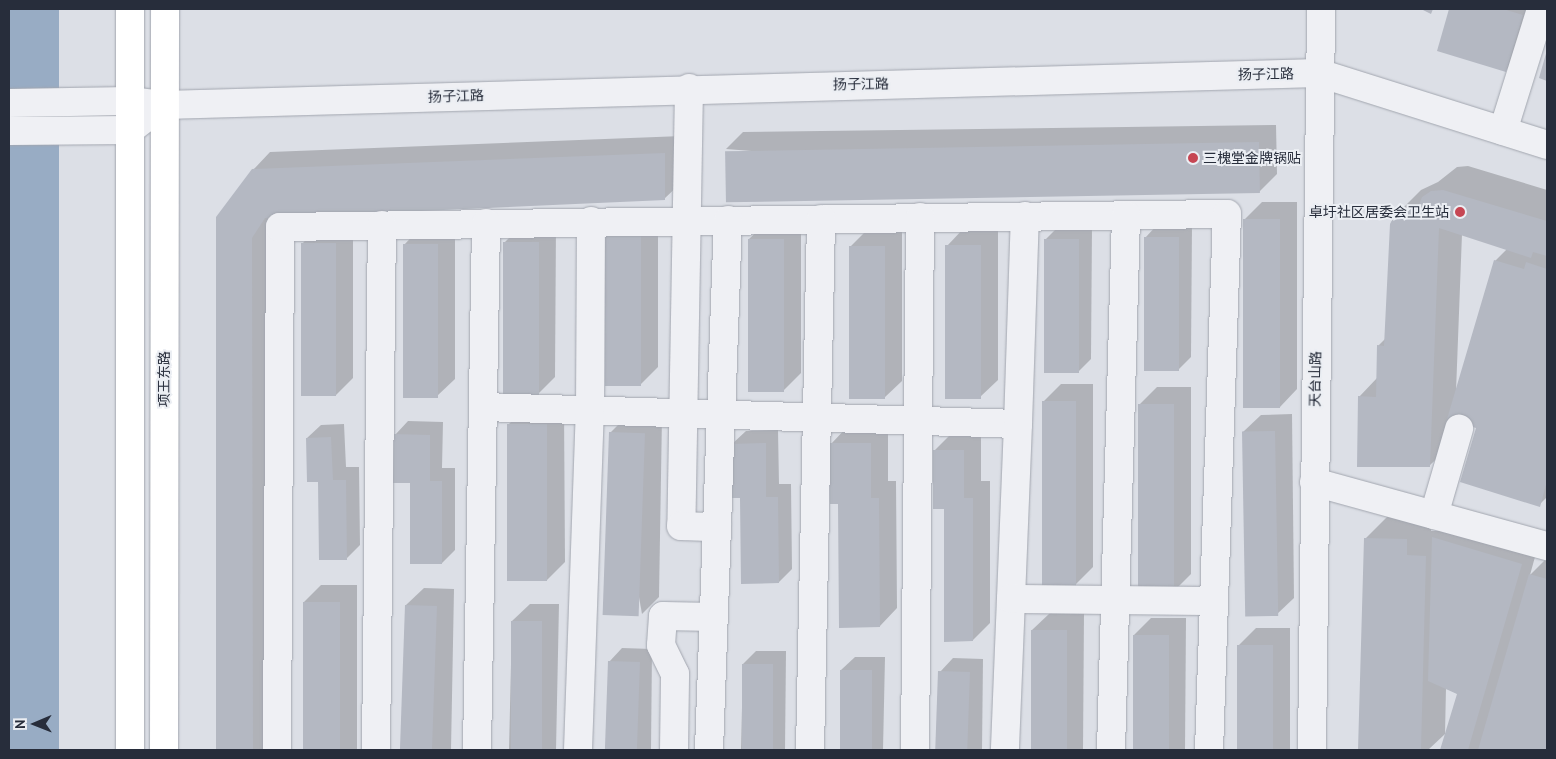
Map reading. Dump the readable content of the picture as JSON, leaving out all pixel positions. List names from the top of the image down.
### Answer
{
  "streets": {
    "main road": ["项王东路"],
    "street": ["扬子江路", "天台山路"]
  },
  "crossings": [
    ["扬子江路", "项王东路"],
    ["扬子江路", "天台山路"]
  ],
  "places": ["三槐堂金牌锅贴", "卓圩社区居委会卫生站"],
  "north": "left"
}
